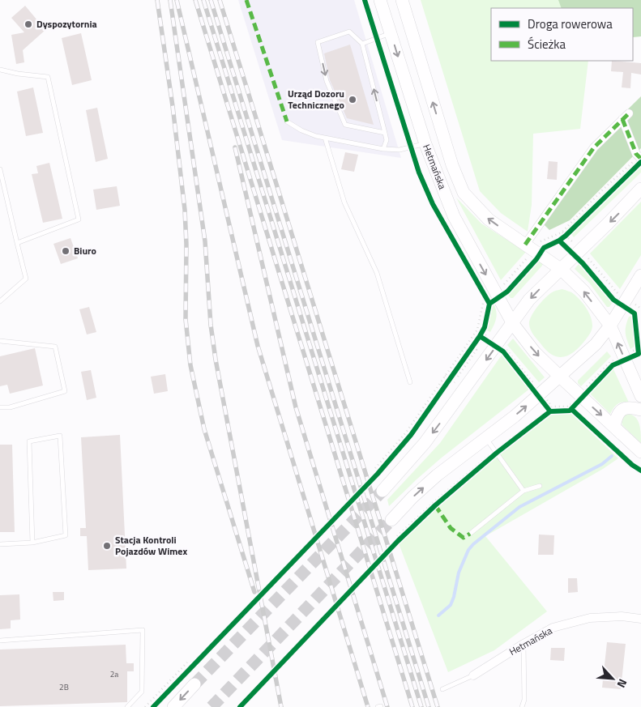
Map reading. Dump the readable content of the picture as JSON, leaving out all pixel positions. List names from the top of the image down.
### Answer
{
  "streets": {
    "main road": ["Hetmańska"]
  },
  "places": [
    "Dyspozytornia",
    "Urząd Dozoru Technicznego",
    "Biuro",
    "Stacja Kontroli Pojazdów Wimex"
  ],
  "house_numbers": ["2a", "2B"],
  "legend": ["Droga rowerowa", "Ścieżka"],
  "north": "bottom right"
}
